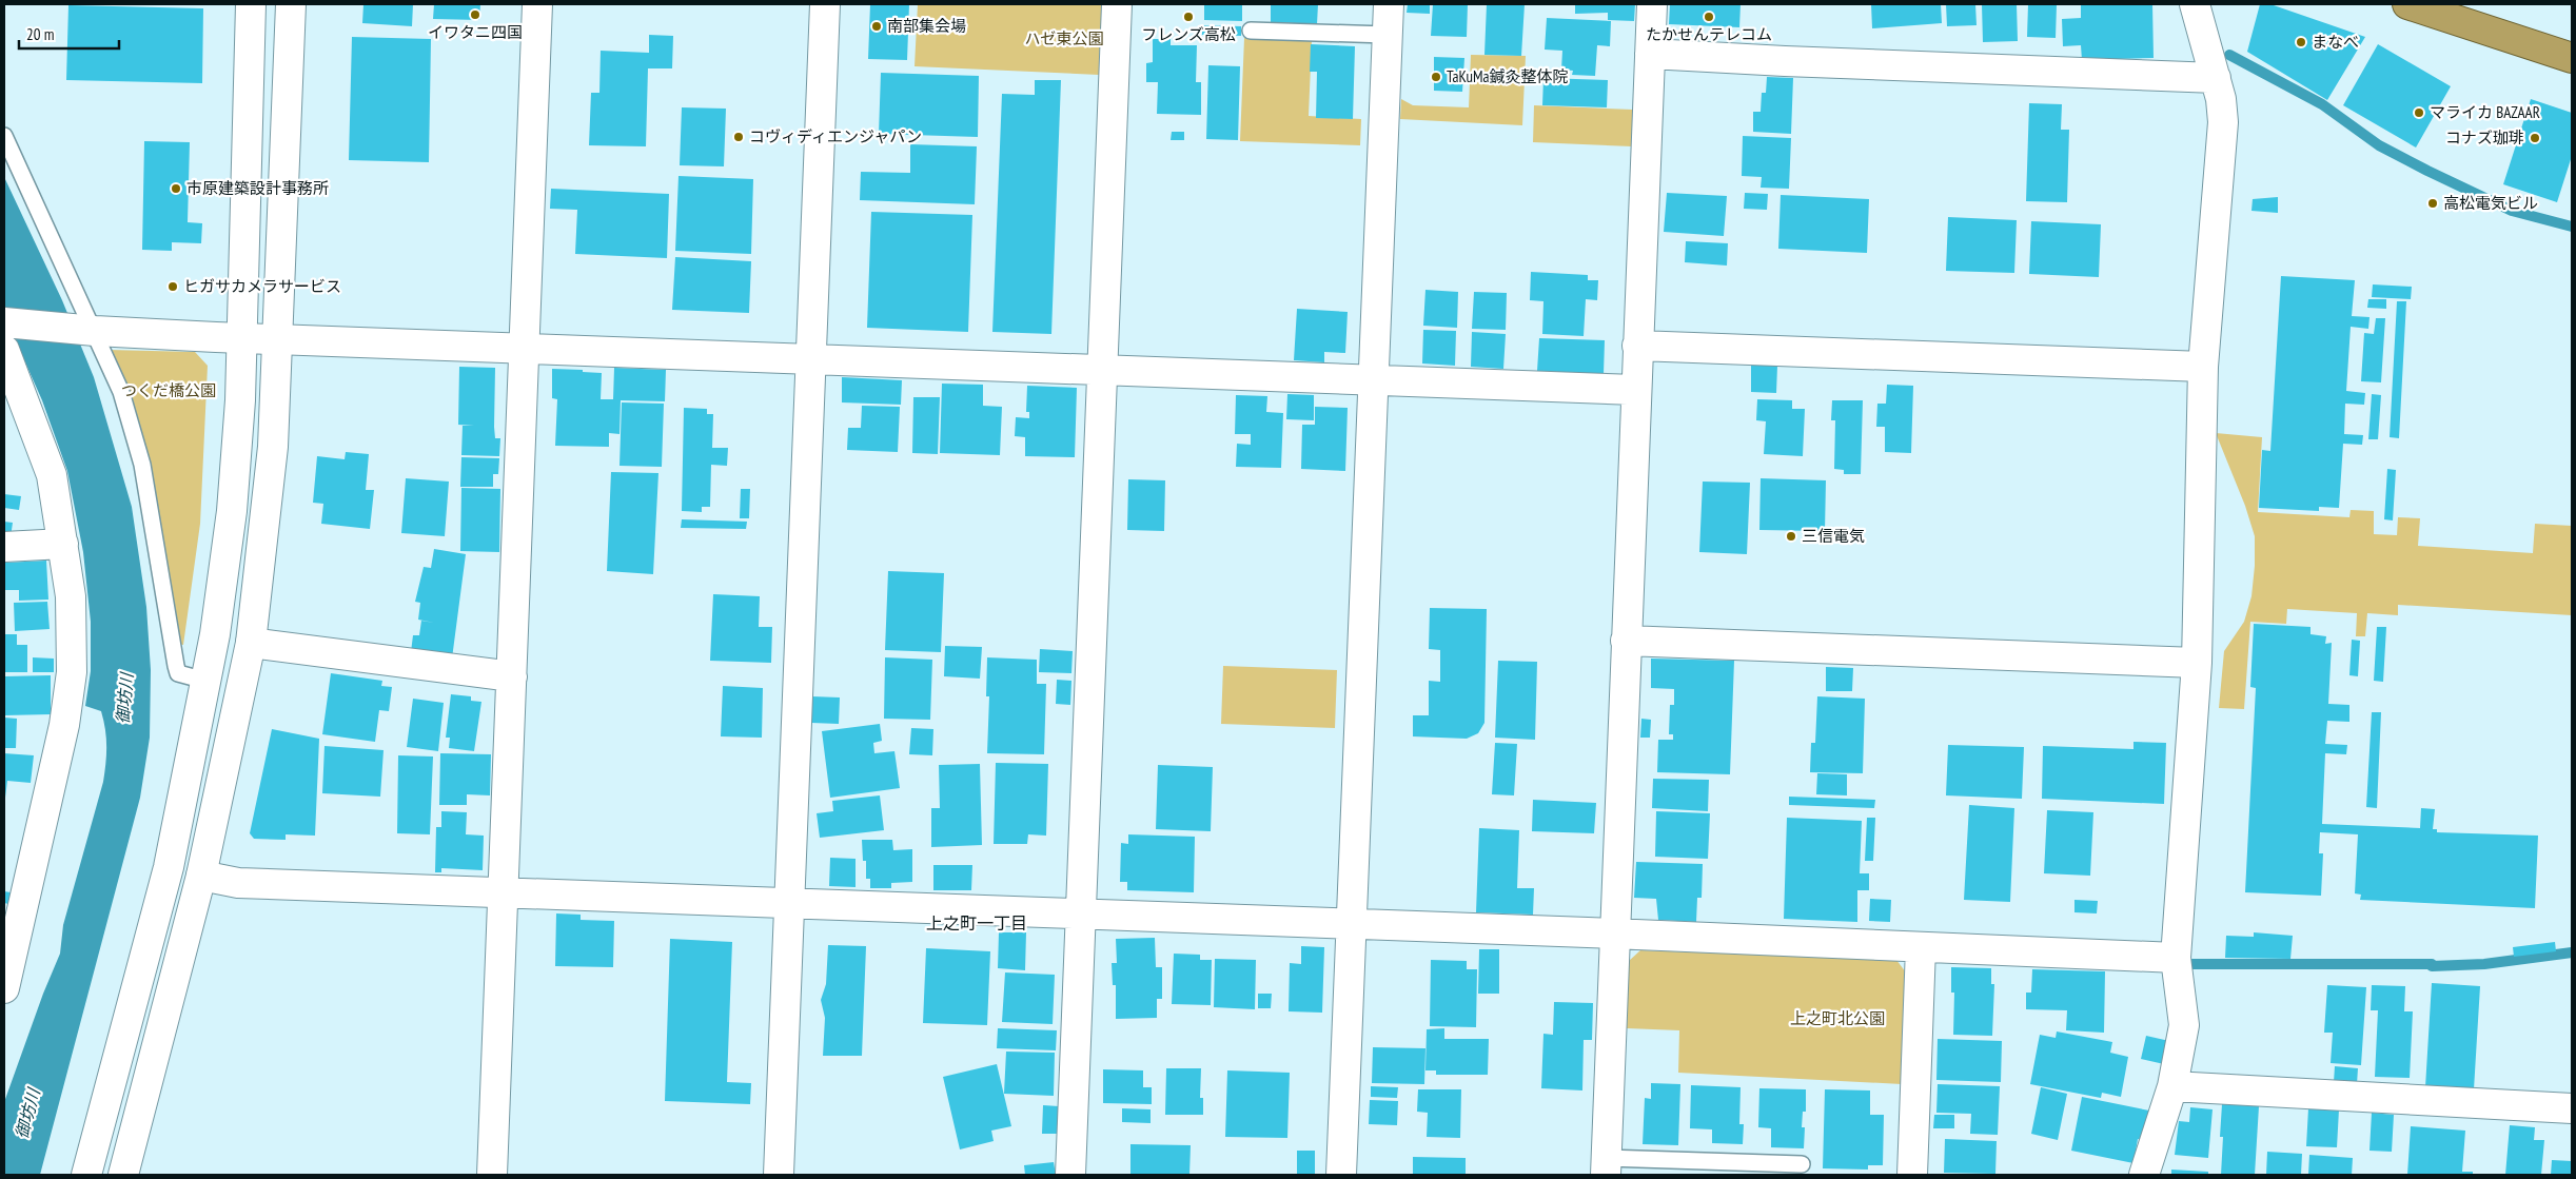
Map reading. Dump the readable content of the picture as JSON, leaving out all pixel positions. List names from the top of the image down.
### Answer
{
  "districts": ["上之町一丁目"],
  "water": ["御坊川"],
  "parks": ["ハゼ東公園", "つくだ橋公園", "上之町北公園"],
  "places": [
    "イワタニ四国",
    "フレンズ高松",
    "たかせんテレコム",
    "南部集会場",
    "まなべ",
    "TaKuMa鍼灸整体院",
    "マライカ BAZAAR",
    "コヴィディエンジャパン",
    "コナズ珈琲",
    "市原建築設計事務所",
    "高松電気ビル",
    "ヒガサカメラサービス",
    "三信電気"
  ],
  "scale_bar": "20 m"
}
